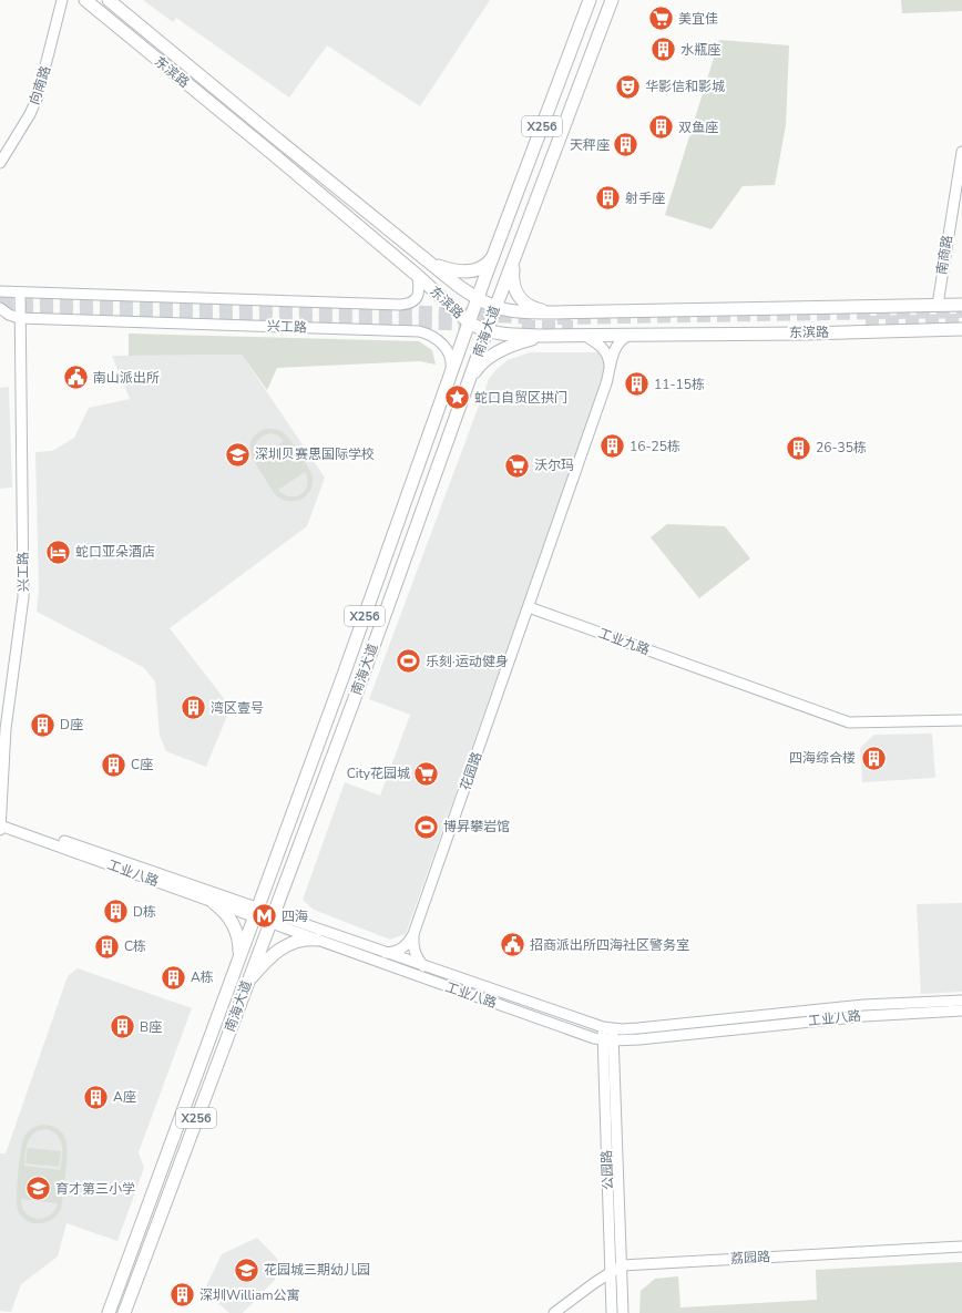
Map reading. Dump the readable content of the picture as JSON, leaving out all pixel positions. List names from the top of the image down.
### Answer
{
  "streets": {
    "main road": ["东滨路", "X256", "南海大道"],
    "street": [
      "向南路",
      "南商路",
      "兴工路",
      "工业九路",
      "花园路",
      "工业八路",
      "公园路",
      "荔园路"
    ]
  },
  "crossings": [
    ["东滨路", "南商路"],
    ["东滨路", "兴工路"],
    ["东滨路", "南海大道"],
    ["兴工路", "南海大道"],
    ["兴工路", "工业八路"],
    ["南海大道", "工业八路"],
    ["工业九路", "花园路"],
    ["花园路", "工业八路"],
    ["工业八路", "公园路"],
    ["公园路", "荔园路"]
  ],
  "places": {
    "supermarket": ["美宜佳", "沃尔玛", "City花园城"],
    "building": [
      "水瓶座",
      "双鱼座",
      "天秤座",
      "射手座",
      "11-15栋",
      "16-25栋",
      "26-35栋",
      "湾区壹号",
      "D座",
      "四海综合楼",
      "C座",
      "D栋",
      "C栋",
      "A栋",
      "B座",
      "A座",
      "深圳William公寓"
    ],
    "theatre": ["华影信和影城"],
    "public building": ["南山派出所", "招商派出所四海社区警务室"],
    "place": ["蛇口自贸区拱门"],
    "school or university": ["深圳贝赛思国际学校", "育才第三小学", "花园城三期幼儿园"],
    "hotel": ["蛇口亚朵酒店"],
    "sports": ["乐刻·运动健身", "博昇攀岩馆"],
    "metro station": ["四海"]
  }
}
